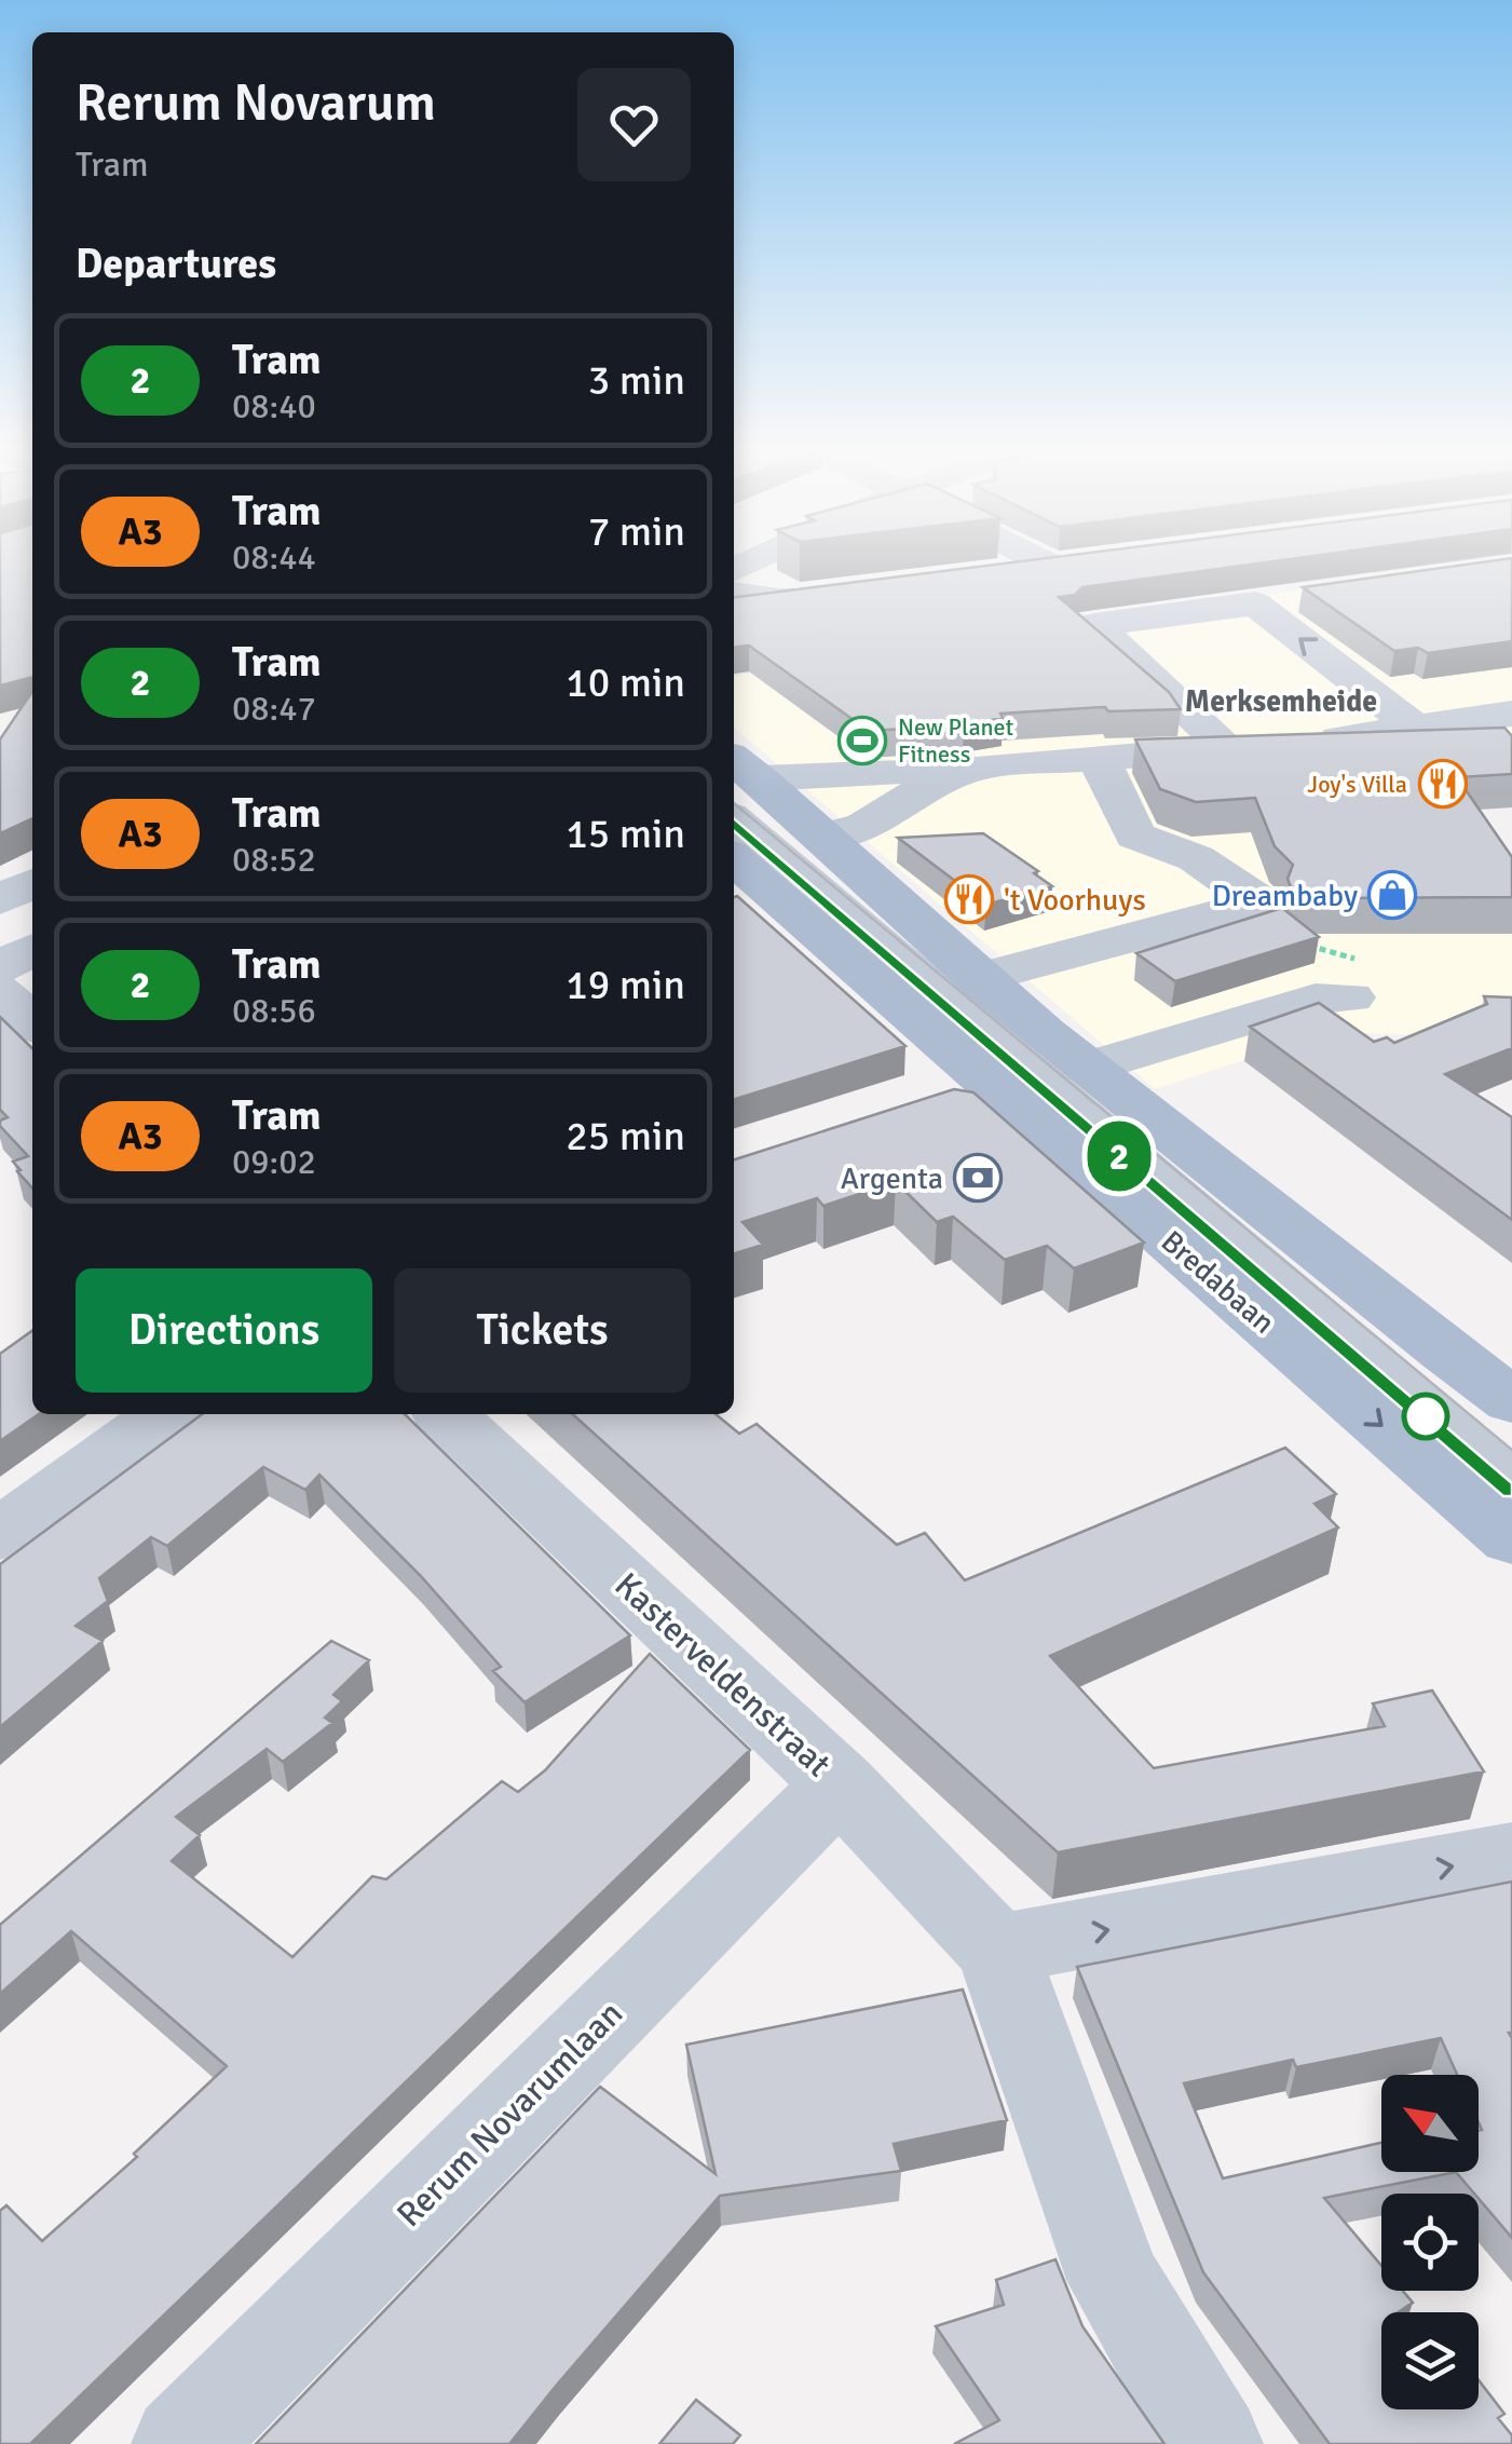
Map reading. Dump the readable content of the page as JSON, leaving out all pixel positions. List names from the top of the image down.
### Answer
{
  "streets": {
    "main road": ["Bredabaan"],
    "street": ["Kasterveldenstraat", "Rerum Novarumlaan"]
  },
  "crossings": [
    ["Kasterveldenstraat", "Rerum Novarumlaan"]
  ],
  "districts": ["Merksemheide"],
  "places": {
    "sports": ["New Planet Fitness"],
    "restaurant": ["Joy's Villa", "'t Voorhuys"],
    "shop": ["Dreambaby"],
    "bank": ["Argenta"]
  },
  "lines": ["tram line 2"],
  "north": "top left",
  "page": {
    "on_map": "2",
    "heading": [
      ["Rerum Novarum", "Tram"],
      "Departures"
    ],
    "list": [
      {
        "mark": "2",
        "name": "Tram",
        "note": "08:40",
        "value": "3 min"
      },
      {
        "mark": "A3",
        "name": "Tram",
        "note": "08:44",
        "value": "7 min"
      },
      {
        "mark": "2",
        "name": "Tram",
        "note": "08:47",
        "value": "10 min"
      },
      {
        "mark": "A3",
        "name": "Tram",
        "note": "08:52",
        "value": "15 min"
      },
      {
        "mark": "2",
        "name": "Tram",
        "note": "08:56",
        "value": "19 min"
      },
      {
        "mark": "A3",
        "name": "Tram",
        "note": "09:02",
        "value": "25 min"
      }
    ],
    "buttons": ["Directions", "Tickets"]
  }
}
